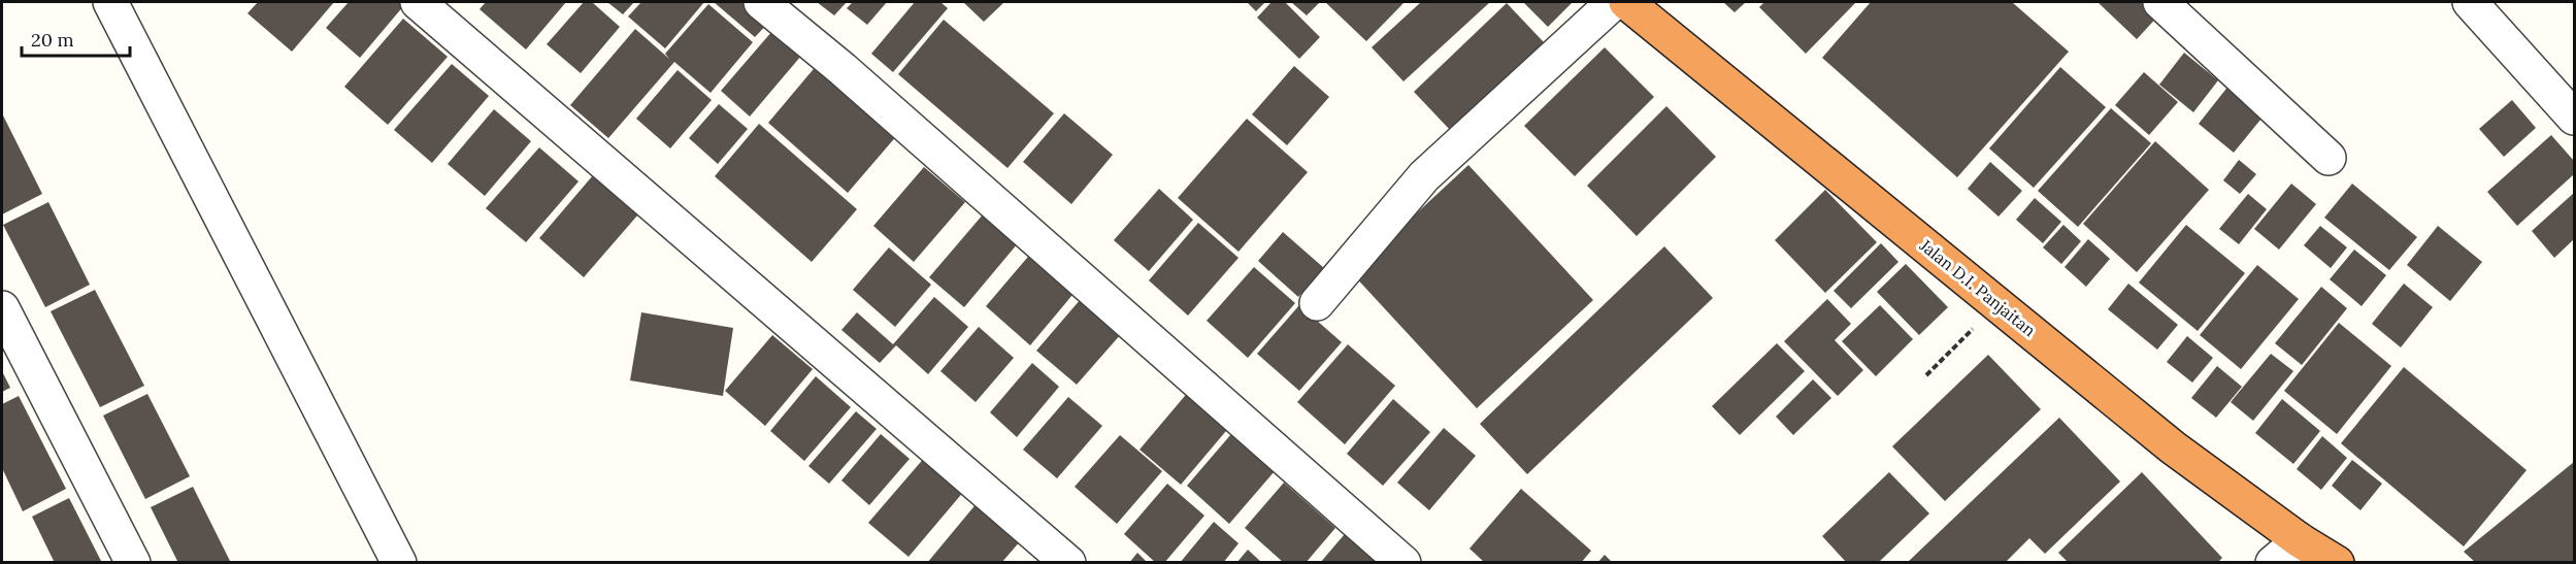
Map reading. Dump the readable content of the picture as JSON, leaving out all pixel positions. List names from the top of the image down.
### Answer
{
  "streets": {
    "highway": ["Jalan D.I. Panjaitan"]
  },
  "scale_bar": "20 m"
}
